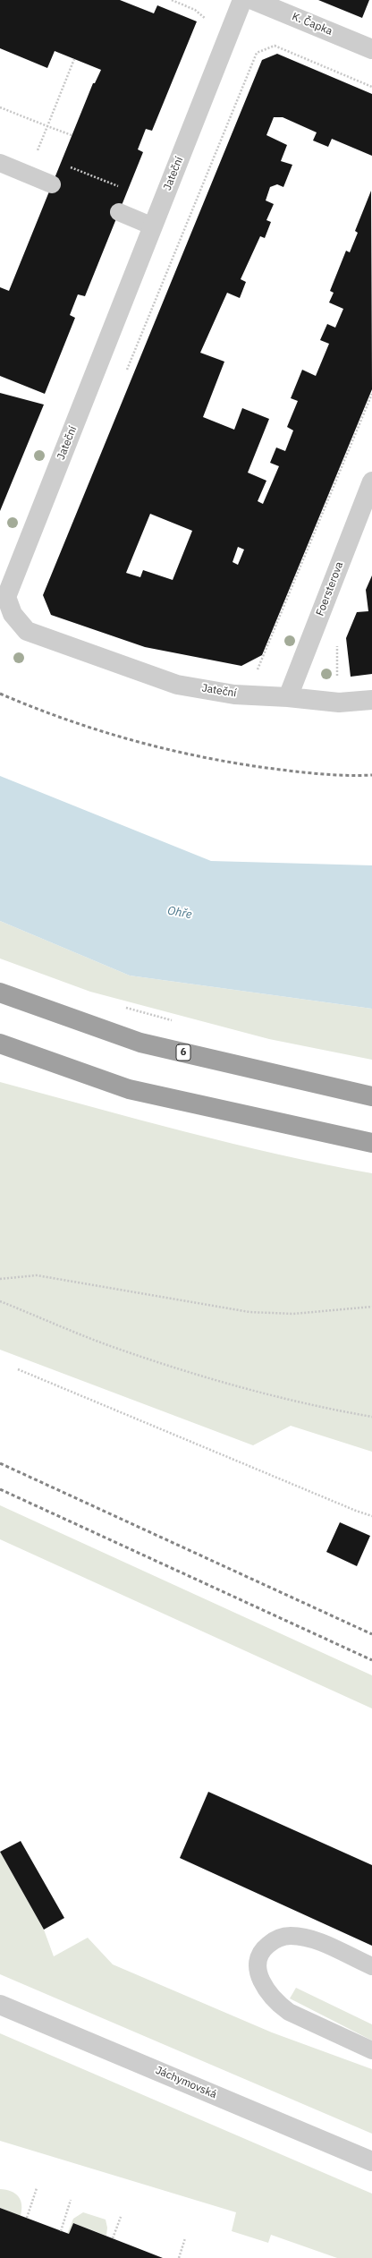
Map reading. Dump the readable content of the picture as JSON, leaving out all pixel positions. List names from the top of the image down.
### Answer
{
  "streets": {
    "highway": ["6"],
    "street": [
      "K. Čapka",
      "Jateční",
      "Foersterova",
      "Jáchymovská"
    ]
  },
  "crossings": [
    ["Jateční", "Foersterova"]
  ],
  "water": ["Ohře"]
}
